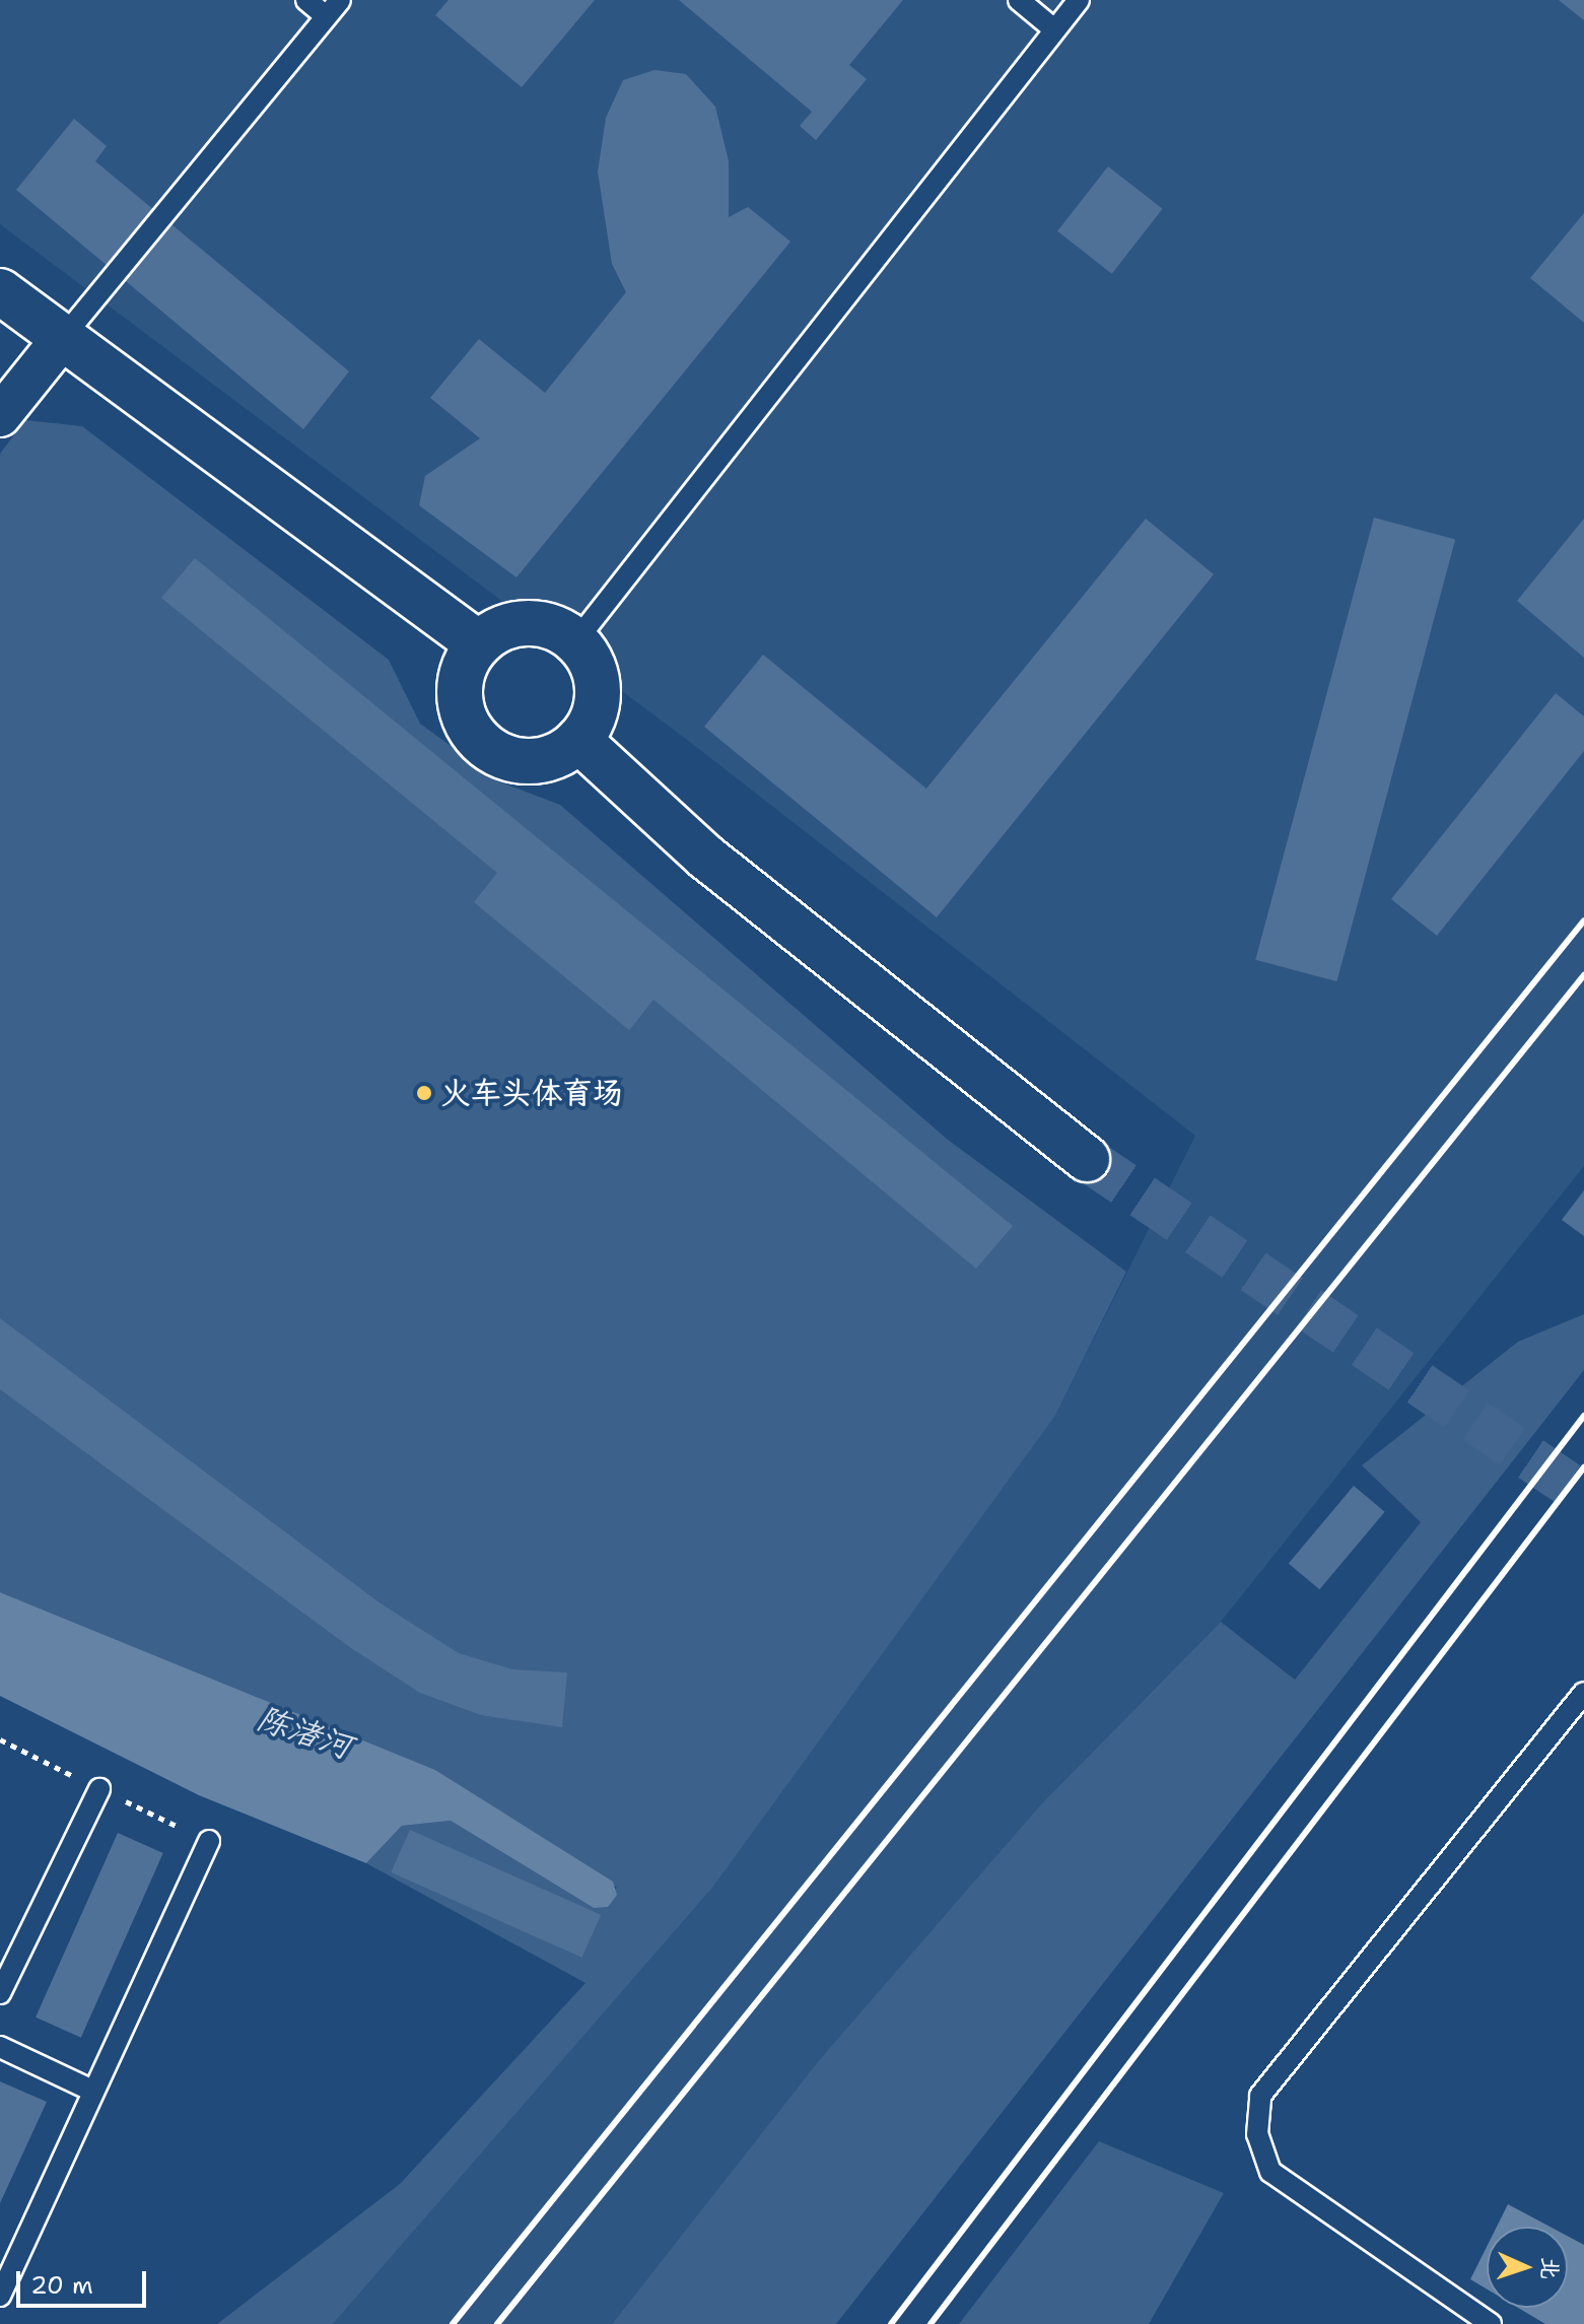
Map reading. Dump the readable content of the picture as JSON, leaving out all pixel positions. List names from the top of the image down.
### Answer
{
  "water": ["陈渚河"],
  "places": ["火车头体育场"],
  "scale_bar": "20 m",
  "north": "right"
}
